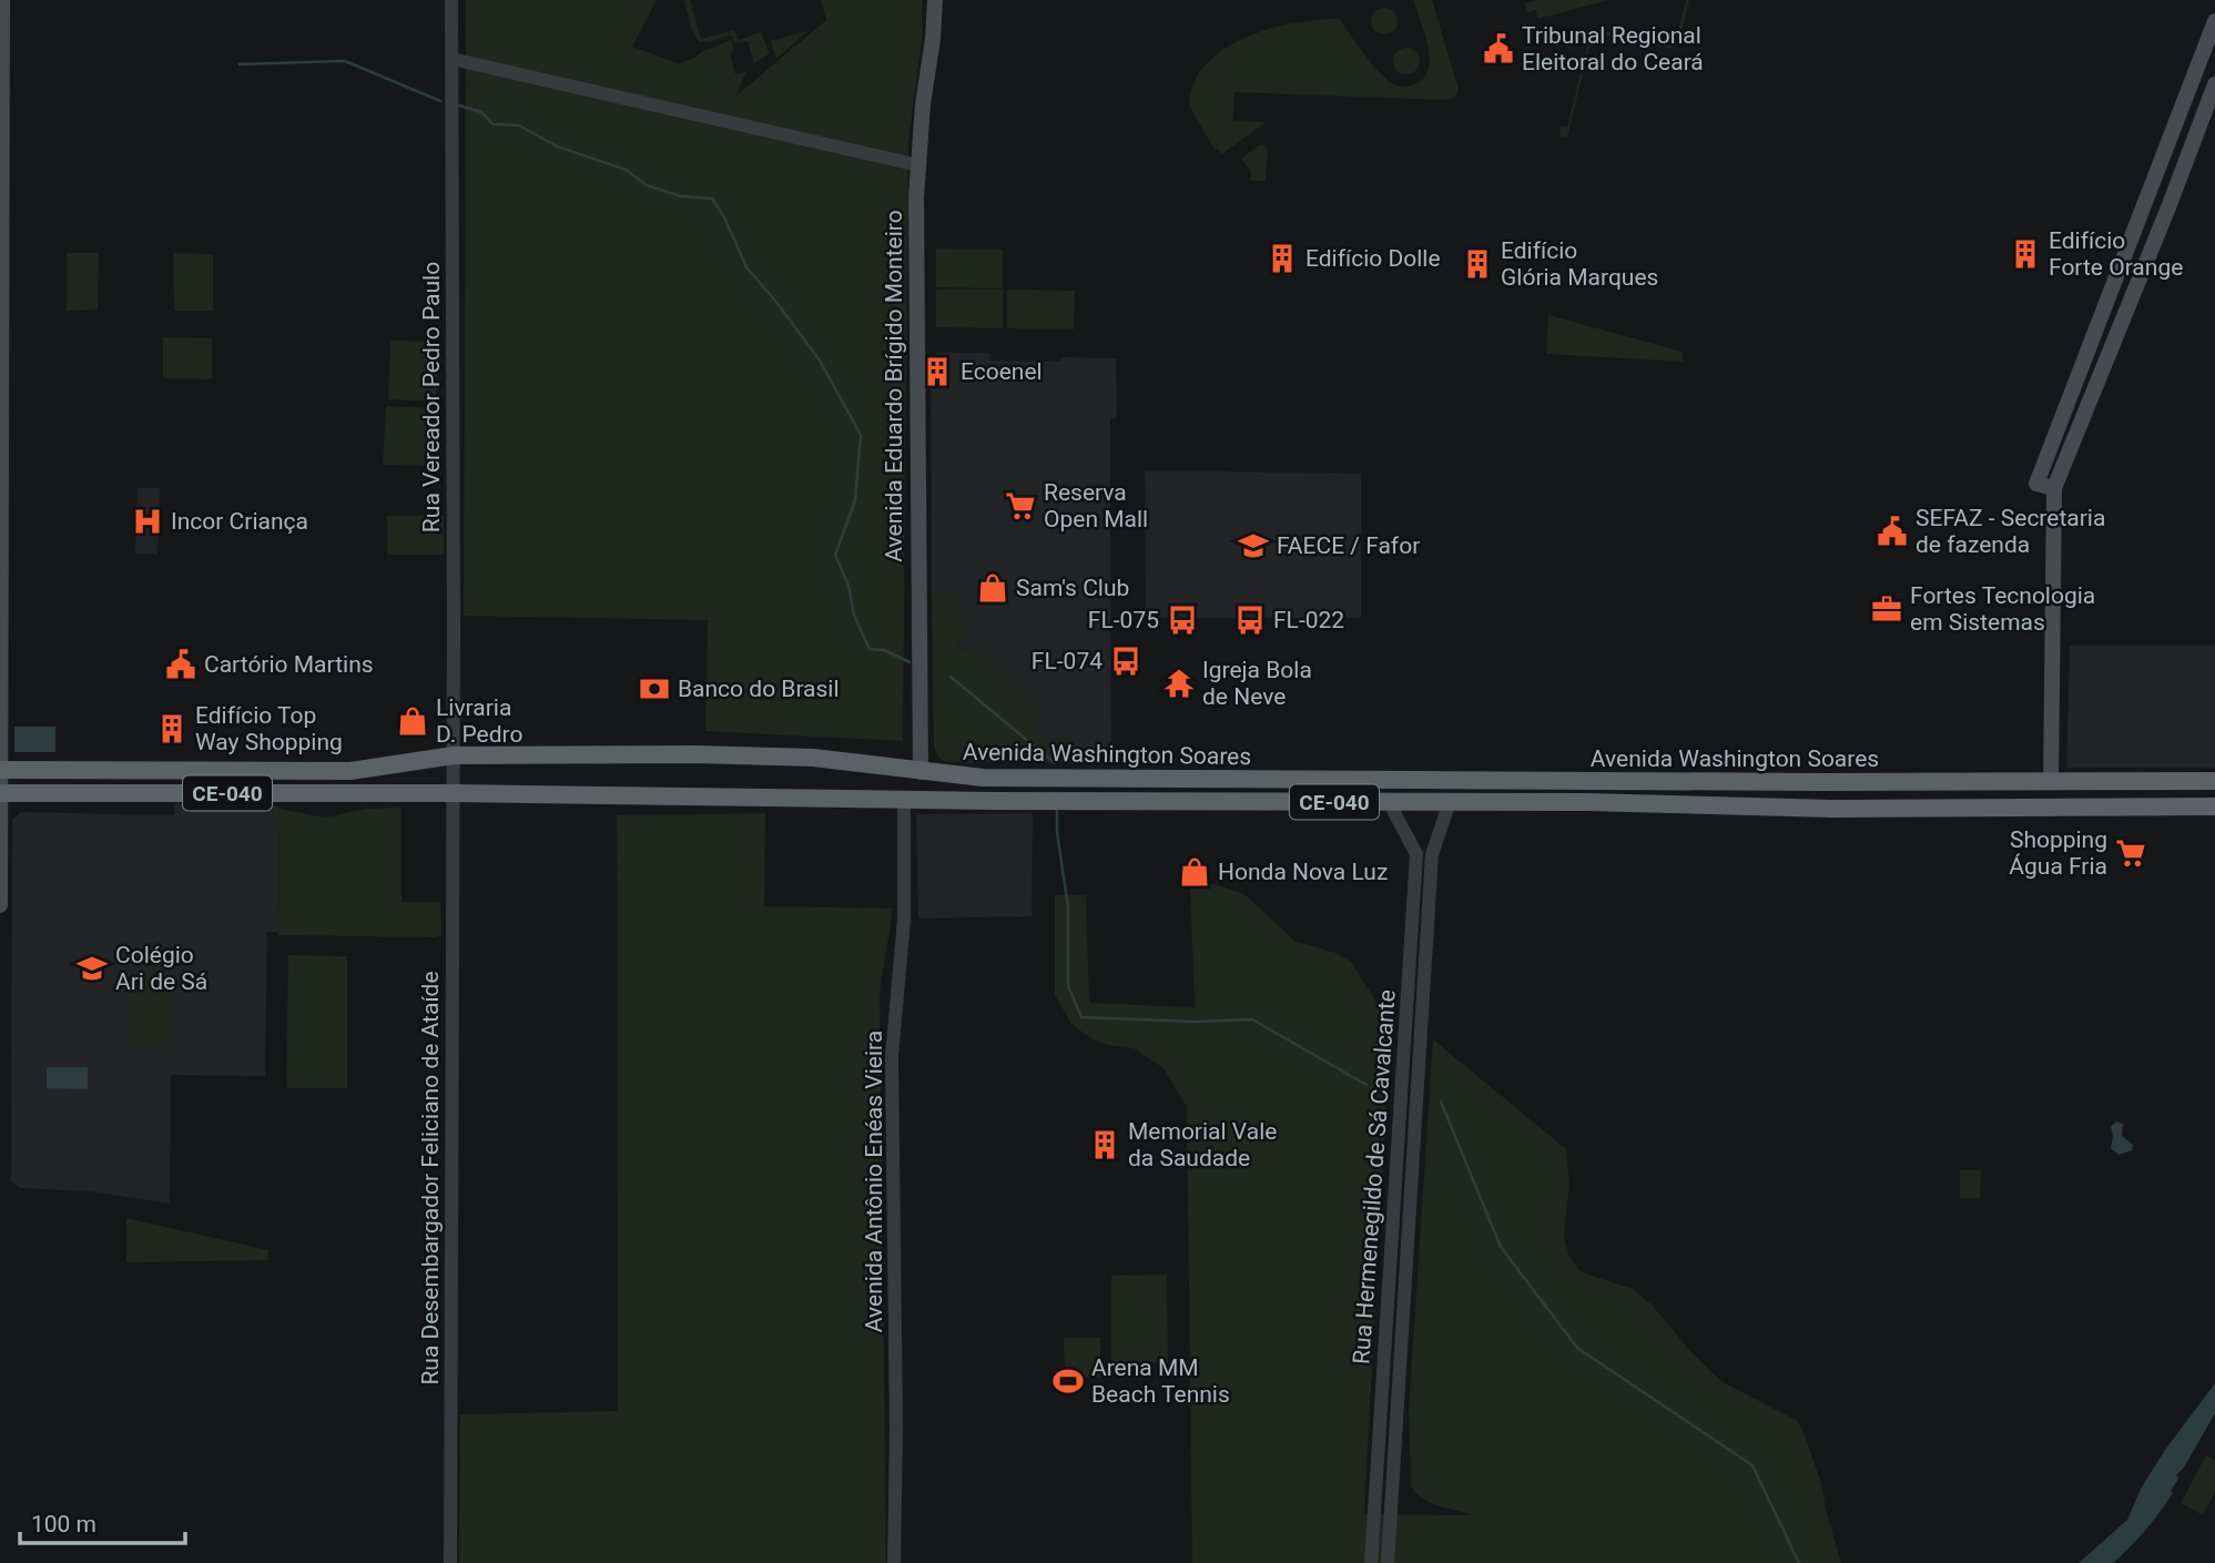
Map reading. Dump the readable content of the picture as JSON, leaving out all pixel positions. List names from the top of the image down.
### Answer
{
  "streets": {
    "highway": ["Avenida Washington Soares", "CE-040"],
    "main road": ["Avenida Eduardo Brígido Monteiro"],
    "street": [
      "Rua Vereador Pedro Paulo",
      "Rua Hermenegildo de Sá Cavalcante",
      "Rua Desembargador Feliciano de Ataíde",
      "Avenida Antônio Enéas Vieira"
    ]
  },
  "crossings": [
    ["Avenida Eduardo Brígido Monteiro", "Avenida Washington Soares"],
    ["Rua Vereador Pedro Paulo", "Avenida Washington Soares"],
    ["Rua Vereador Pedro Paulo", "Rua Desembargador Feliciano de Ataíde"],
    ["Avenida Washington Soares", "Rua Hermenegildo de Sá Cavalcante"],
    ["Avenida Washington Soares", "Rua Desembargador Feliciano de Ataíde"],
    ["Avenida Washington Soares", "Avenida Antônio Enéas Vieira"]
  ],
  "places": {
    "public building": ["Tribunal Regional Eleitoral do Ceará", "SEFAZ - Secretaria de fazenda", "Cartório Martins"],
    "building": [
      "Edifício Forte Orange",
      "Edifício Dolle",
      "Edifício Glória Marques",
      "Ecoenel",
      "Edifício Top Way Shopping",
      "Memorial Vale da Saudade"
    ],
    "supermarket": ["Reserva Open Mall", "Shopping Água Fria"],
    "hospital": ["Incor Criança"],
    "school or university": ["FAECE / Fafor", "Colégio Ari de Sá"],
    "shop": ["Sam's Club", "Livraria D. Pedro", "Honda Nova Luz"],
    "office": ["Fortes Tecnologia em Sistemas"],
    "bus stop": ["FL-075", "FL-022", "FL-074"],
    "temple": ["Igreja Bola de Neve"],
    "bank": ["Banco do Brasil"],
    "sports": ["Arena MM Beach Tennis"]
  },
  "scale_bar": "100 m"
}
